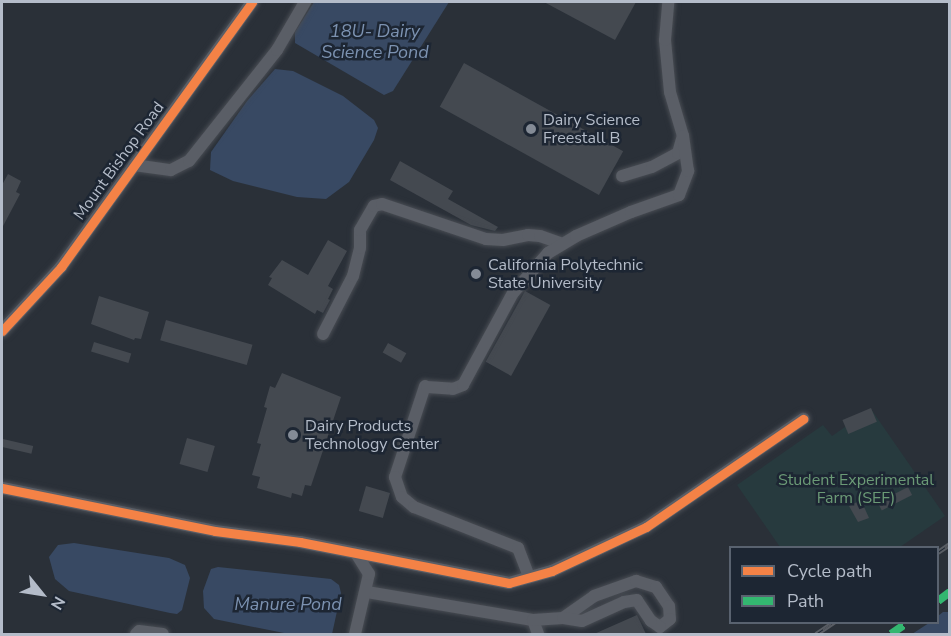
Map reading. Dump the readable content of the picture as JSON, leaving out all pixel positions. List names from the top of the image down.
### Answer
{
  "streets": {
    "street": ["Mount Bishop Road"]
  },
  "water": ["18U- Dairy Science Pond", "Manure Pond"],
  "parks": ["Student Experimental Farm (SEF)"],
  "places": ["Dairy Science Freestall B", "California Polytechnic State University", "Dairy Products Technology Center"],
  "legend": ["Cycle path", "Path"],
  "north": "bottom right"
}
